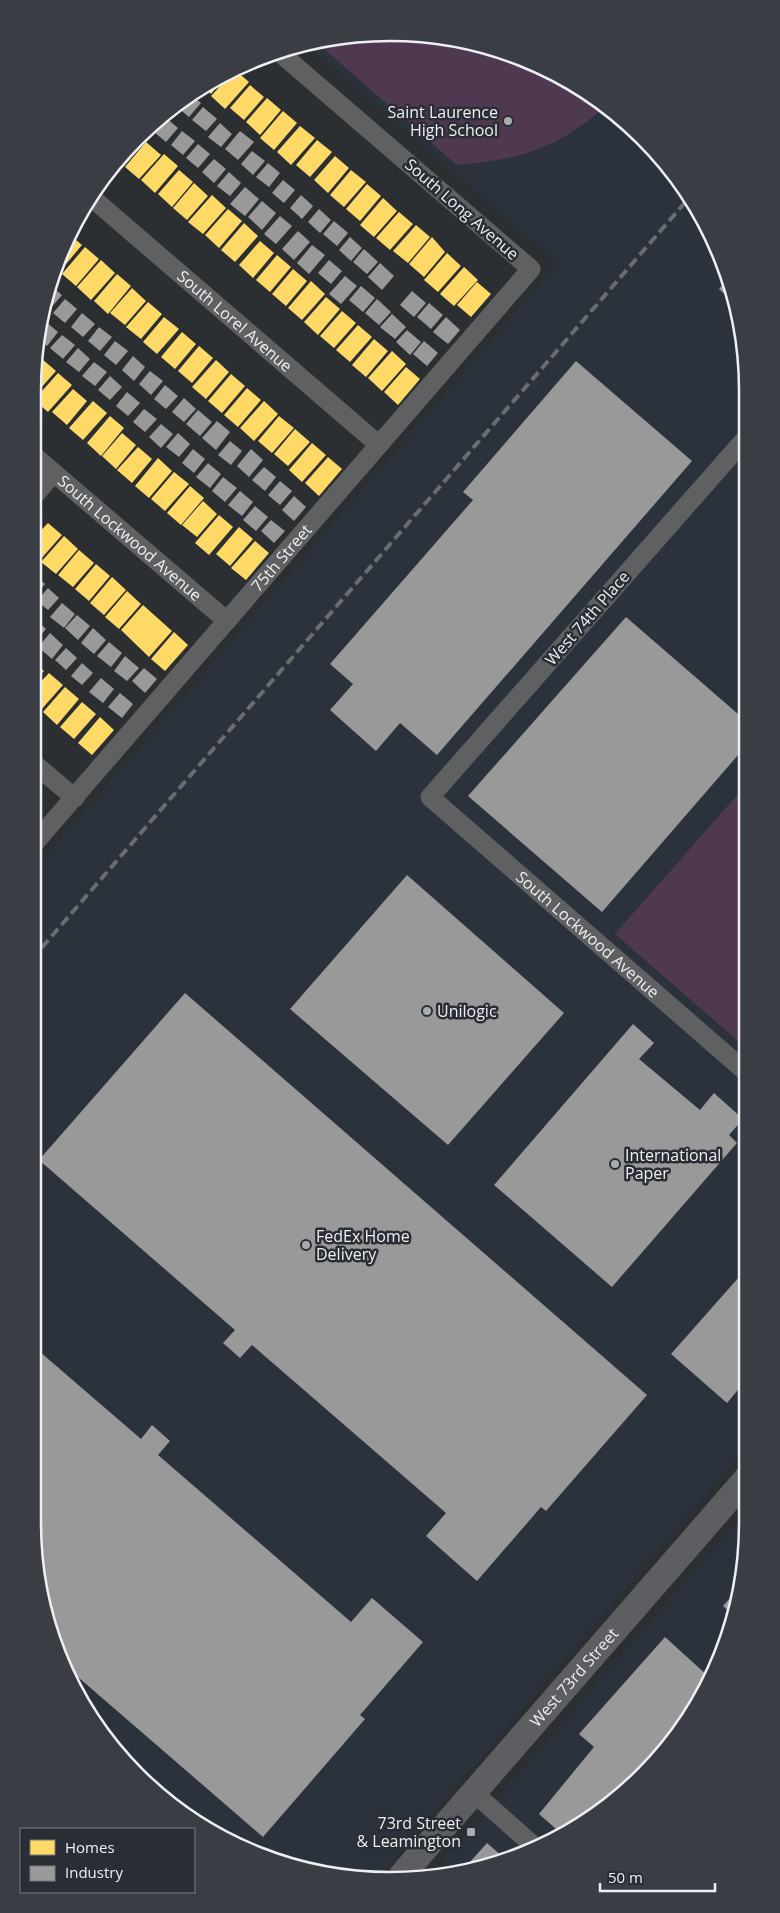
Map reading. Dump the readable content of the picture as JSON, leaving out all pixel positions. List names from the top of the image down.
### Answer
{
  "streets": {
    "street": [
      "South Long Avenue",
      "South Lorel Avenue",
      "South Lockwood Avenue",
      "75th Street",
      "West 74th Place",
      "West 73rd Street"
    ]
  },
  "crossings": [
    ["South Long Avenue", "75th Street"],
    ["South Lorel Avenue", "75th Street"],
    ["South Lockwood Avenue", "75th Street"],
    ["South Lockwood Avenue", "West 74th Place"]
  ],
  "places": {
    "other": [
      "Saint Laurence High School",
      "Unilogic",
      "International Paper",
      "FedEx Home Delivery"
    ],
    "transit": ["73rd Street & Leamington"]
  },
  "legend": ["Homes", "Industry"],
  "scale_bar": "50 m"
}
